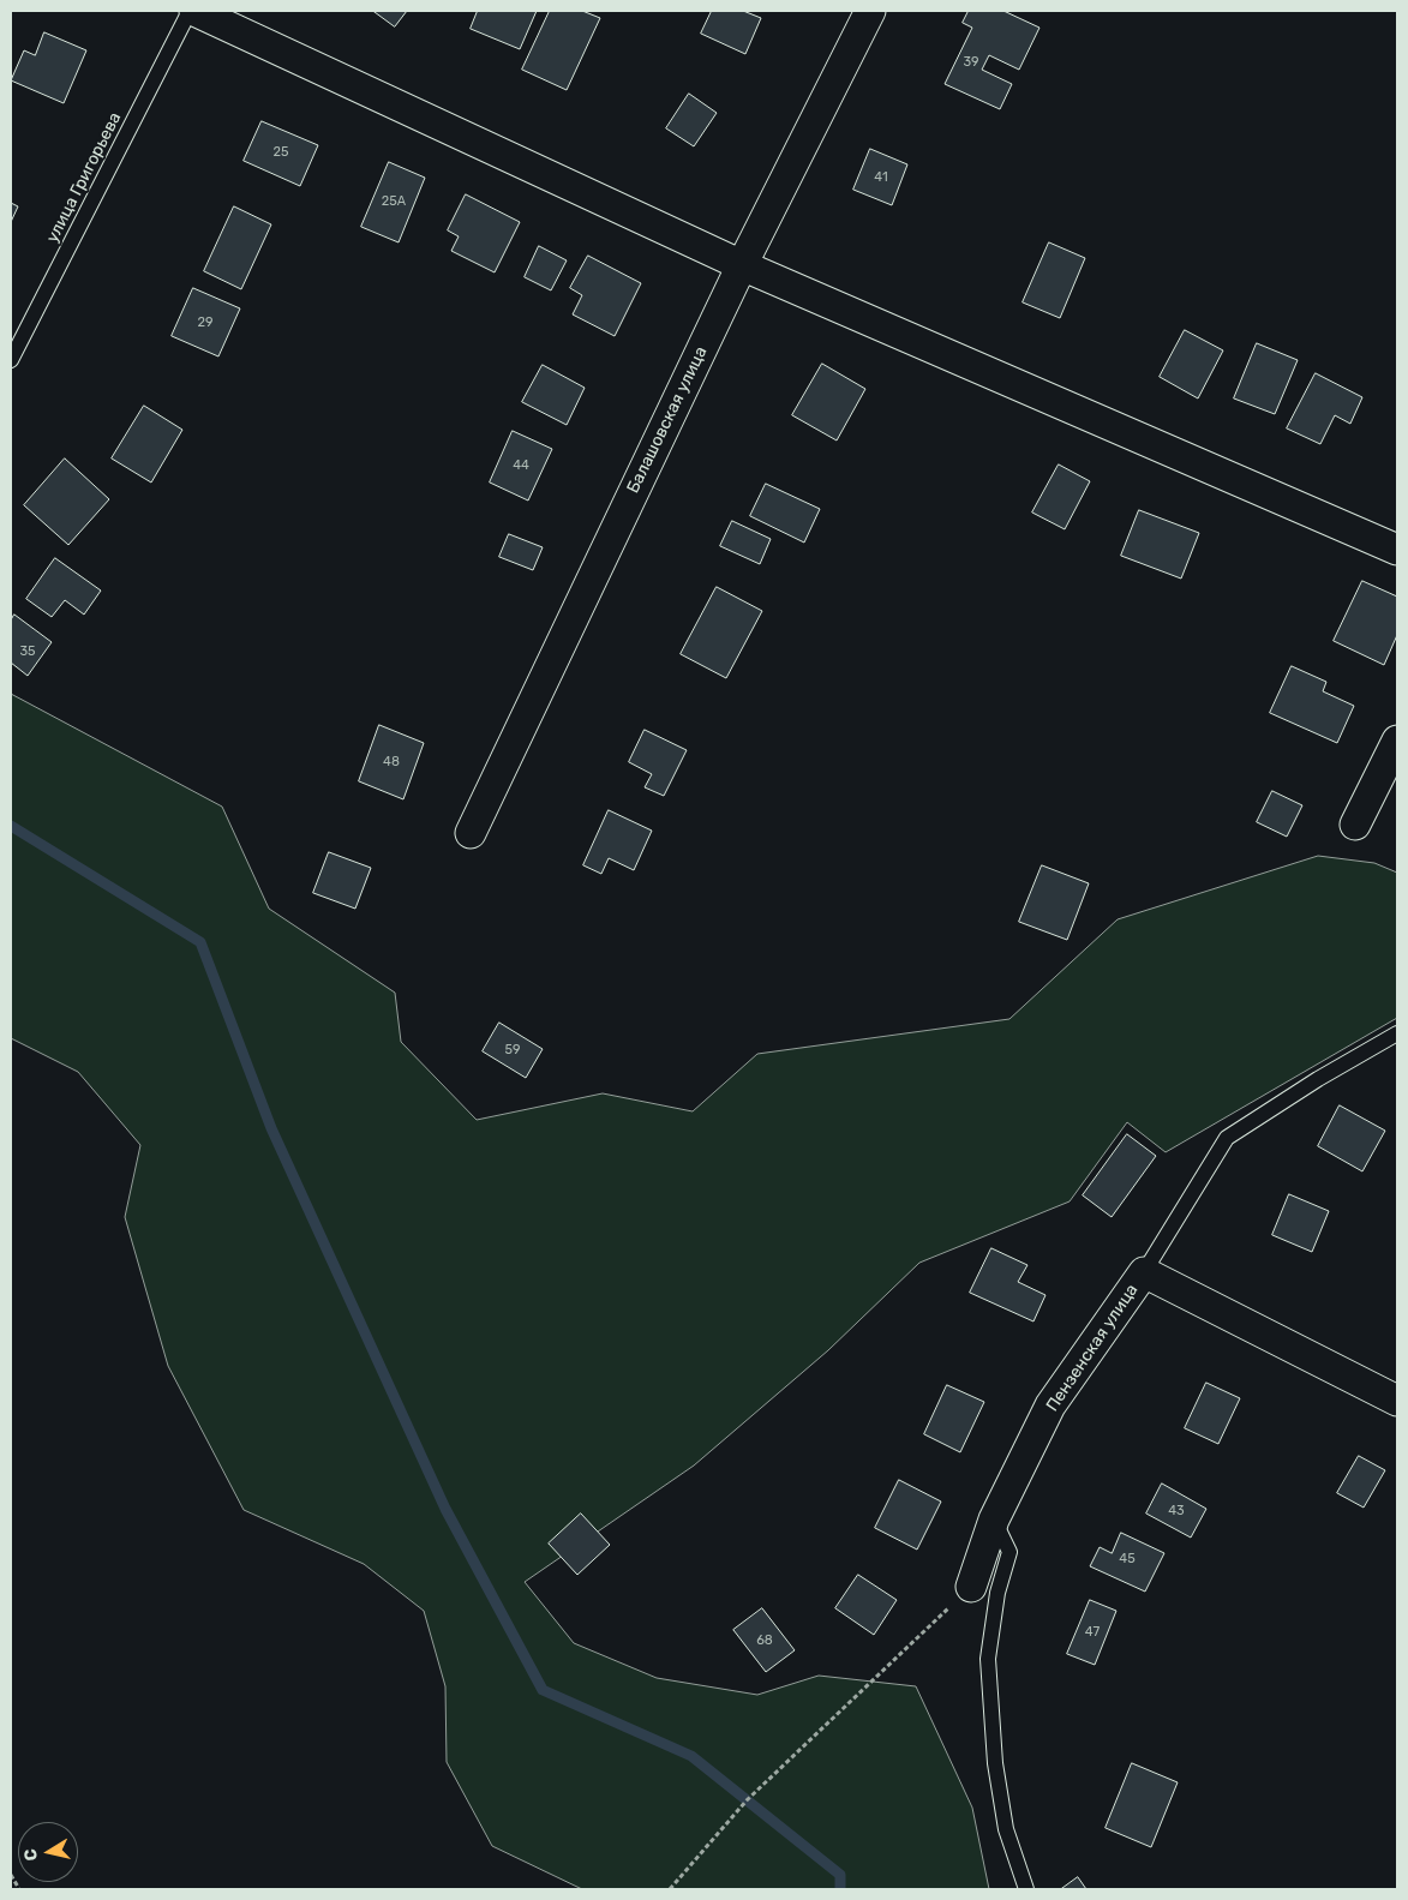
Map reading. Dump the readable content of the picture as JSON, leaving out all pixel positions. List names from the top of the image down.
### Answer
{
  "streets": {
    "street": ["Балашовская улица", "Пензенская улица"],
    "lane": ["улица Григорьева"]
  },
  "house_numbers": [
    "39",
    "25",
    "41",
    "25А",
    "29",
    "44",
    "35",
    "48",
    "59",
    "43",
    "45",
    "47",
    "68"
  ],
  "north": "left"
}
